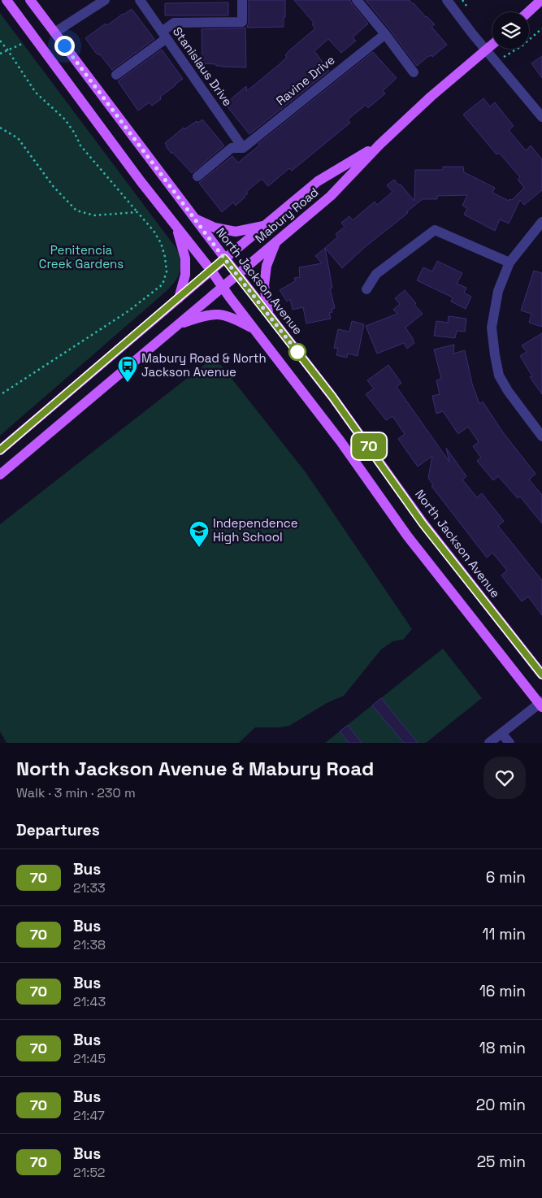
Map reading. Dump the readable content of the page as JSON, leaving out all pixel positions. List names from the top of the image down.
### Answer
{
  "streets": {
    "main road": ["Mabury Road", "North Jackson Avenue"],
    "street": ["Stanislaus Drive", "Ravine Drive"]
  },
  "crossings": [
    ["Stanislaus Drive", "Ravine Drive"],
    ["Mabury Road", "North Jackson Avenue"]
  ],
  "parks": ["Penitencia Creek Gardens"],
  "places": {
    "bus stop": ["Mabury Road & North Jackson Avenue"],
    "school or university": ["Independence High School"]
  },
  "lines": ["bus line 70"],
  "page": {
    "on_map": "70",
    "heading": [
      ["North Jackson Avenue & Mabury Road", "Walk · 3 min · 230 m"],
      "Departures"
    ],
    "list": [
      {
        "mark": "70",
        "name": "Bus",
        "note": "21:33",
        "value": "6 min"
      },
      {
        "mark": "70",
        "name": "Bus",
        "note": "21:38",
        "value": "11 min"
      },
      {
        "mark": "70",
        "name": "Bus",
        "note": "21:43",
        "value": "16 min"
      },
      {
        "mark": "70",
        "name": "Bus",
        "note": "21:45",
        "value": "18 min"
      },
      {
        "mark": "70",
        "name": "Bus",
        "note": "21:47",
        "value": "20 min"
      },
      {
        "mark": "70",
        "name": "Bus",
        "note": "21:52",
        "value": "25 min"
      }
    ]
  }
}
